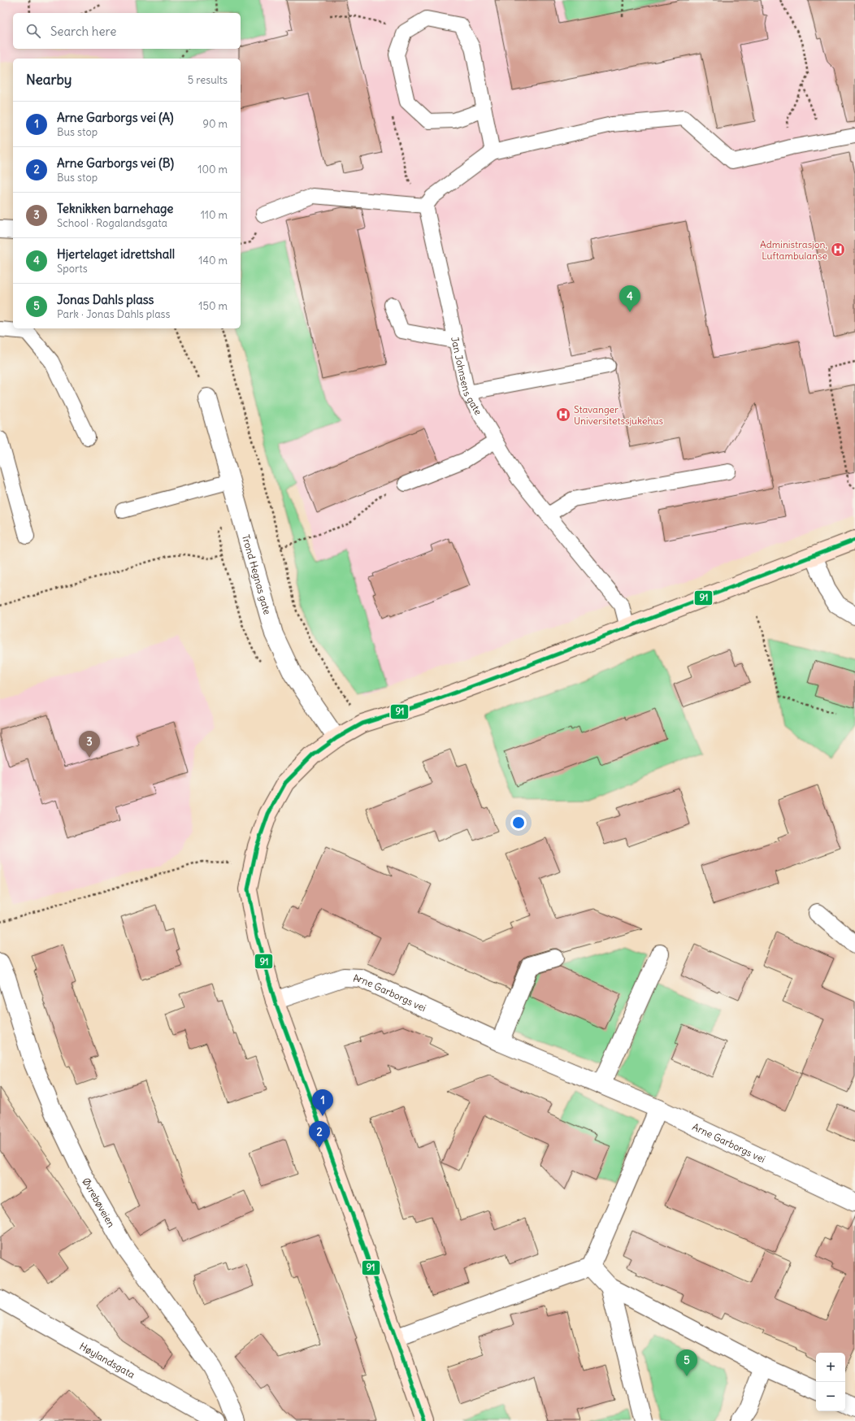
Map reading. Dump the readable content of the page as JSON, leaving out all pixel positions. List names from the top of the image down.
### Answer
{
  "streets": {
    "street": [
      "Trond Hegnas gate",
      "Arne Garborgs vei",
      "Øvrebøveien",
      "Høylandsgata"
    ],
    "lane": ["Jan Johnsens gate"]
  },
  "places": {
    "hospital": ["Administrasjon, Luftambulanse", "Stavanger Universitetssjukehus"]
  },
  "lines": ["transit line 91"],
  "page": {
    "search": "Search here",
    "heading": ["Nearby", "5 results"],
    "list": [
      {
        "mark": "1",
        "name": "Arne Garborgs vei (A)",
        "note": "Bus stop",
        "value": "90 m"
      },
      {
        "mark": "2",
        "name": "Arne Garborgs vei (B)",
        "note": "Bus stop",
        "value": "100 m"
      },
      {
        "mark": "3",
        "name": "Teknikken barnehage",
        "note": "School · Rogalandsgata",
        "value": "110 m"
      },
      {
        "mark": "4",
        "name": "Hjertelaget idrettshall",
        "note": "Sports",
        "value": "140 m"
      },
      {
        "mark": "5",
        "name": "Jonas Dahls plass",
        "note": "Park · Jonas Dahls plass",
        "value": "150 m"
      }
    ],
    "pins": [
      "4",
      "3",
      "1",
      "2",
      "5"
    ],
    "map_buttons": ["+", "−"]
  }
}
